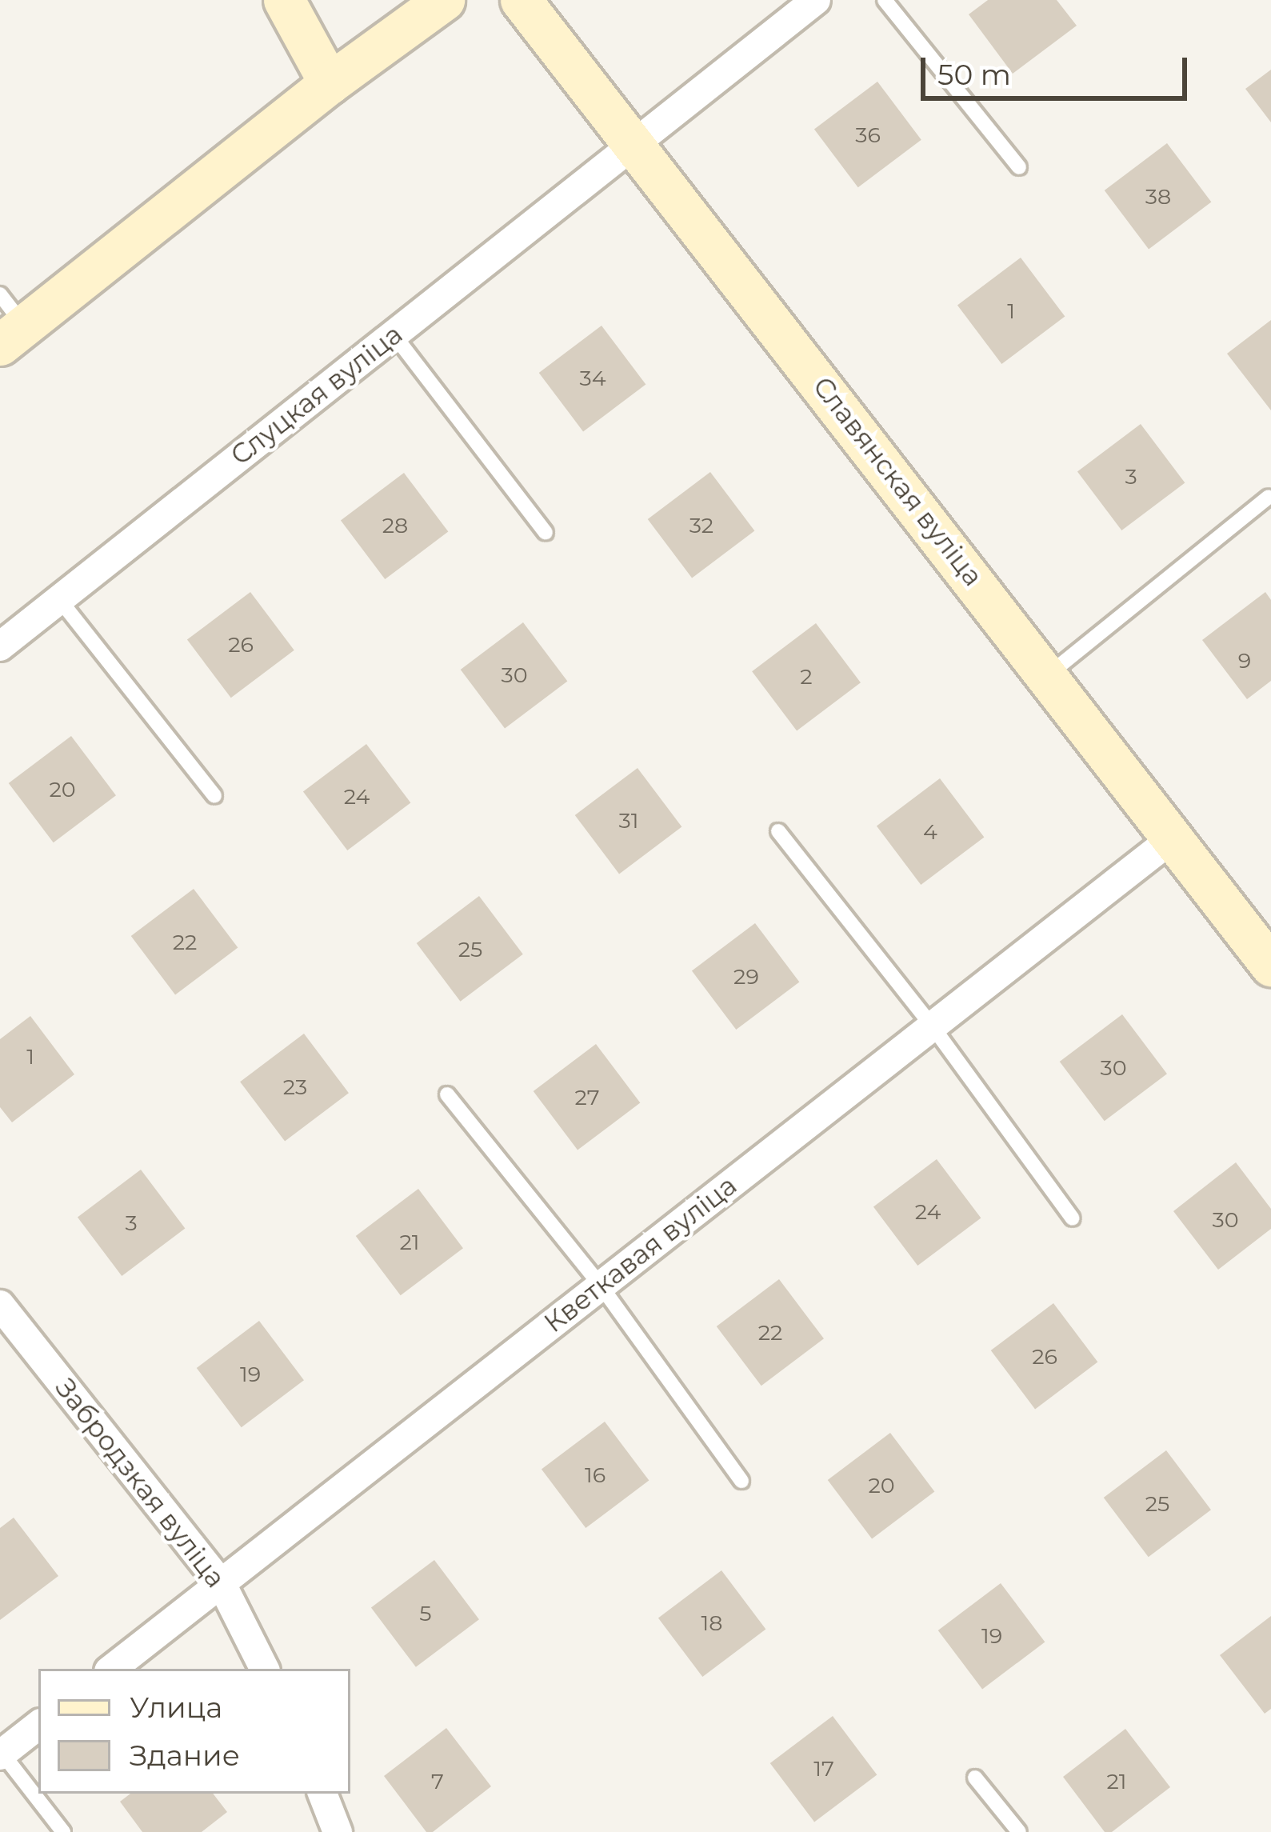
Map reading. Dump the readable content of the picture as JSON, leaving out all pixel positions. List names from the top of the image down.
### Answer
{
  "streets": {
    "street": [
      "Слуцкая вуліца",
      "Славянская вуліца",
      "Кветкавая вуліца",
      "Забродзкая вуліца"
    ]
  },
  "crossings": [
    ["Слуцкая вуліца", "Славянская вуліца"],
    ["Славянская вуліца", "Кветкавая вуліца"],
    ["Кветкавая вуліца", "Забродзкая вуліца"]
  ],
  "house_numbers": [
    "36",
    "38",
    "1",
    "34",
    "3",
    "28",
    "32",
    "26",
    "9",
    "30",
    "2",
    "20",
    "24",
    "31",
    "4",
    "22",
    "25",
    "29",
    "1",
    "30",
    "23",
    "27",
    "24",
    "30",
    "3",
    "21",
    "22",
    "26",
    "19",
    "16",
    "20",
    "25",
    "5",
    "18",
    "19",
    "17",
    "7",
    "21"
  ],
  "legend": ["Улица", "Здание"],
  "scale_bar": "50 m"
}
